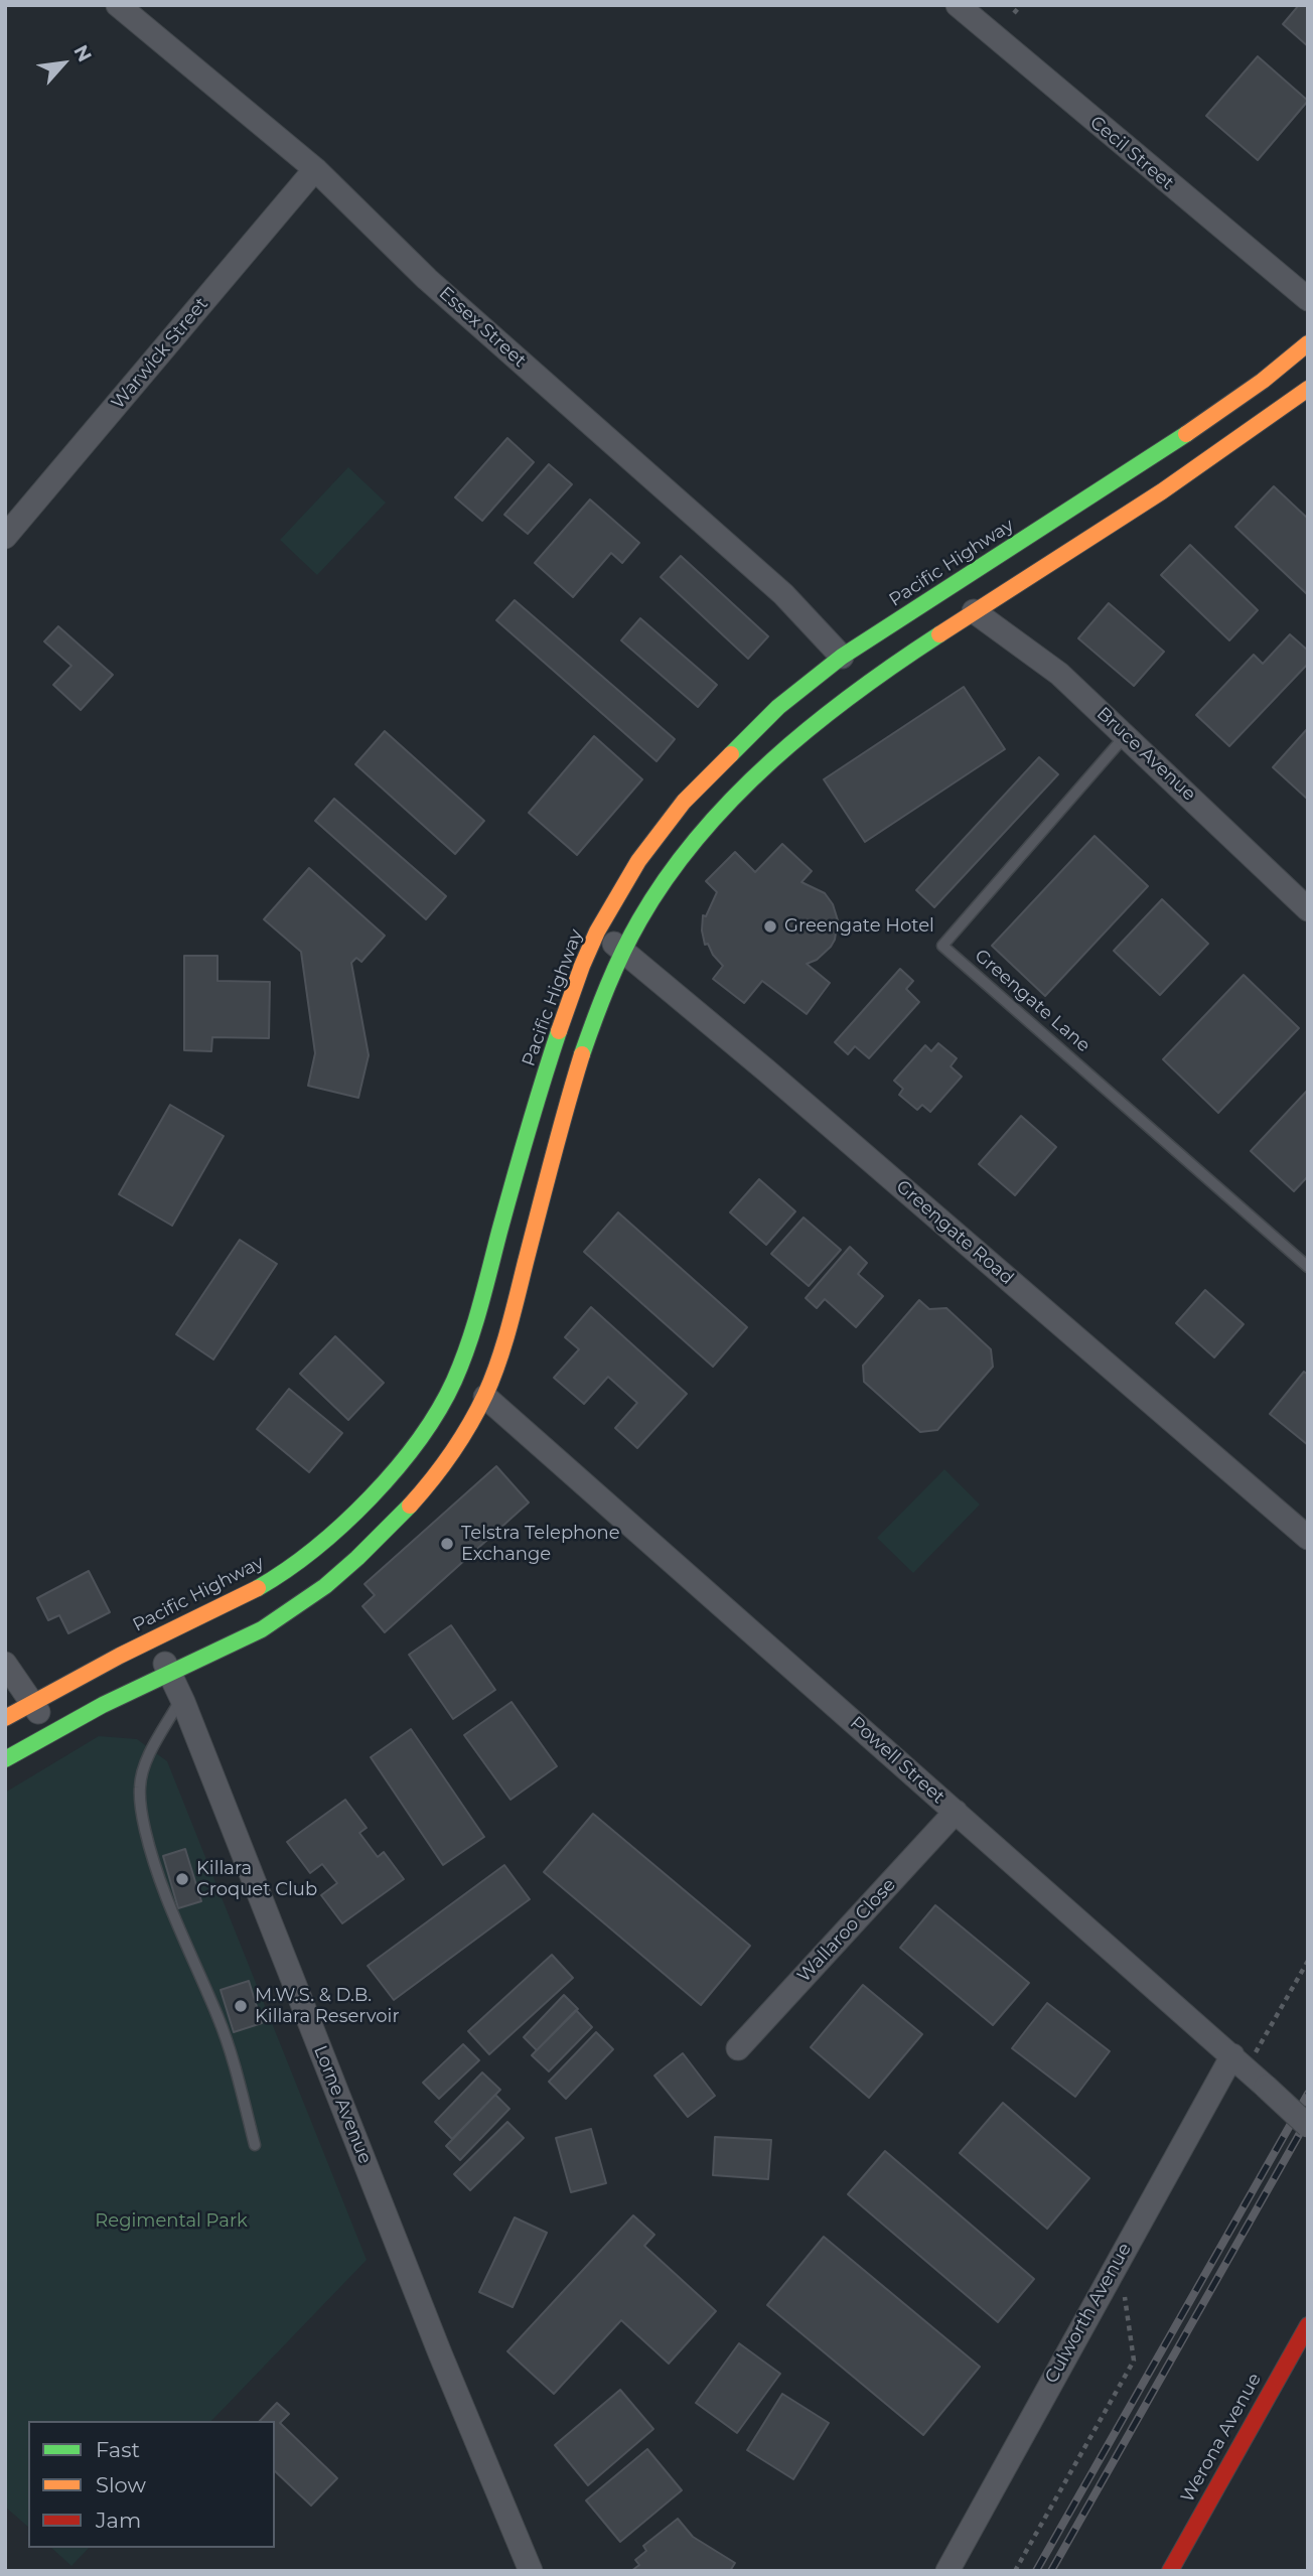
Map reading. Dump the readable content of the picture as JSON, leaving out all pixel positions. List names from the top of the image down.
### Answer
{
  "streets": {
    "main road": ["Pacific Highway", "Werona Avenue"],
    "street": [
      "Cecil Street",
      "Essex Street",
      "Warwick Street",
      "Bruce Avenue",
      "Greengate Road",
      "Powell Street",
      "Wallaroo Close",
      "Lorne Avenue",
      "Culworth Avenue"
    ],
    "lane": ["Greengate Lane"]
  },
  "crossings": [
    ["Essex Street", "Warwick Street"],
    ["Essex Street", "Pacific Highway"],
    ["Pacific Highway", "Greengate Road"],
    ["Pacific Highway", "Lorne Avenue"],
    ["Bruce Avenue", "Greengate Lane"],
    ["Powell Street", "Wallaroo Close"],
    ["Powell Street", "Culworth Avenue"]
  ],
  "parks": ["Regimental Park"],
  "places": [
    "Greengate Hotel",
    "Telstra Telephone Exchange",
    "Killara Croquet Club",
    "M.W.S. & D.B. Killara Reservoir"
  ],
  "legend": ["Fast", "Slow", "Jam"],
  "north": "top right"
}
